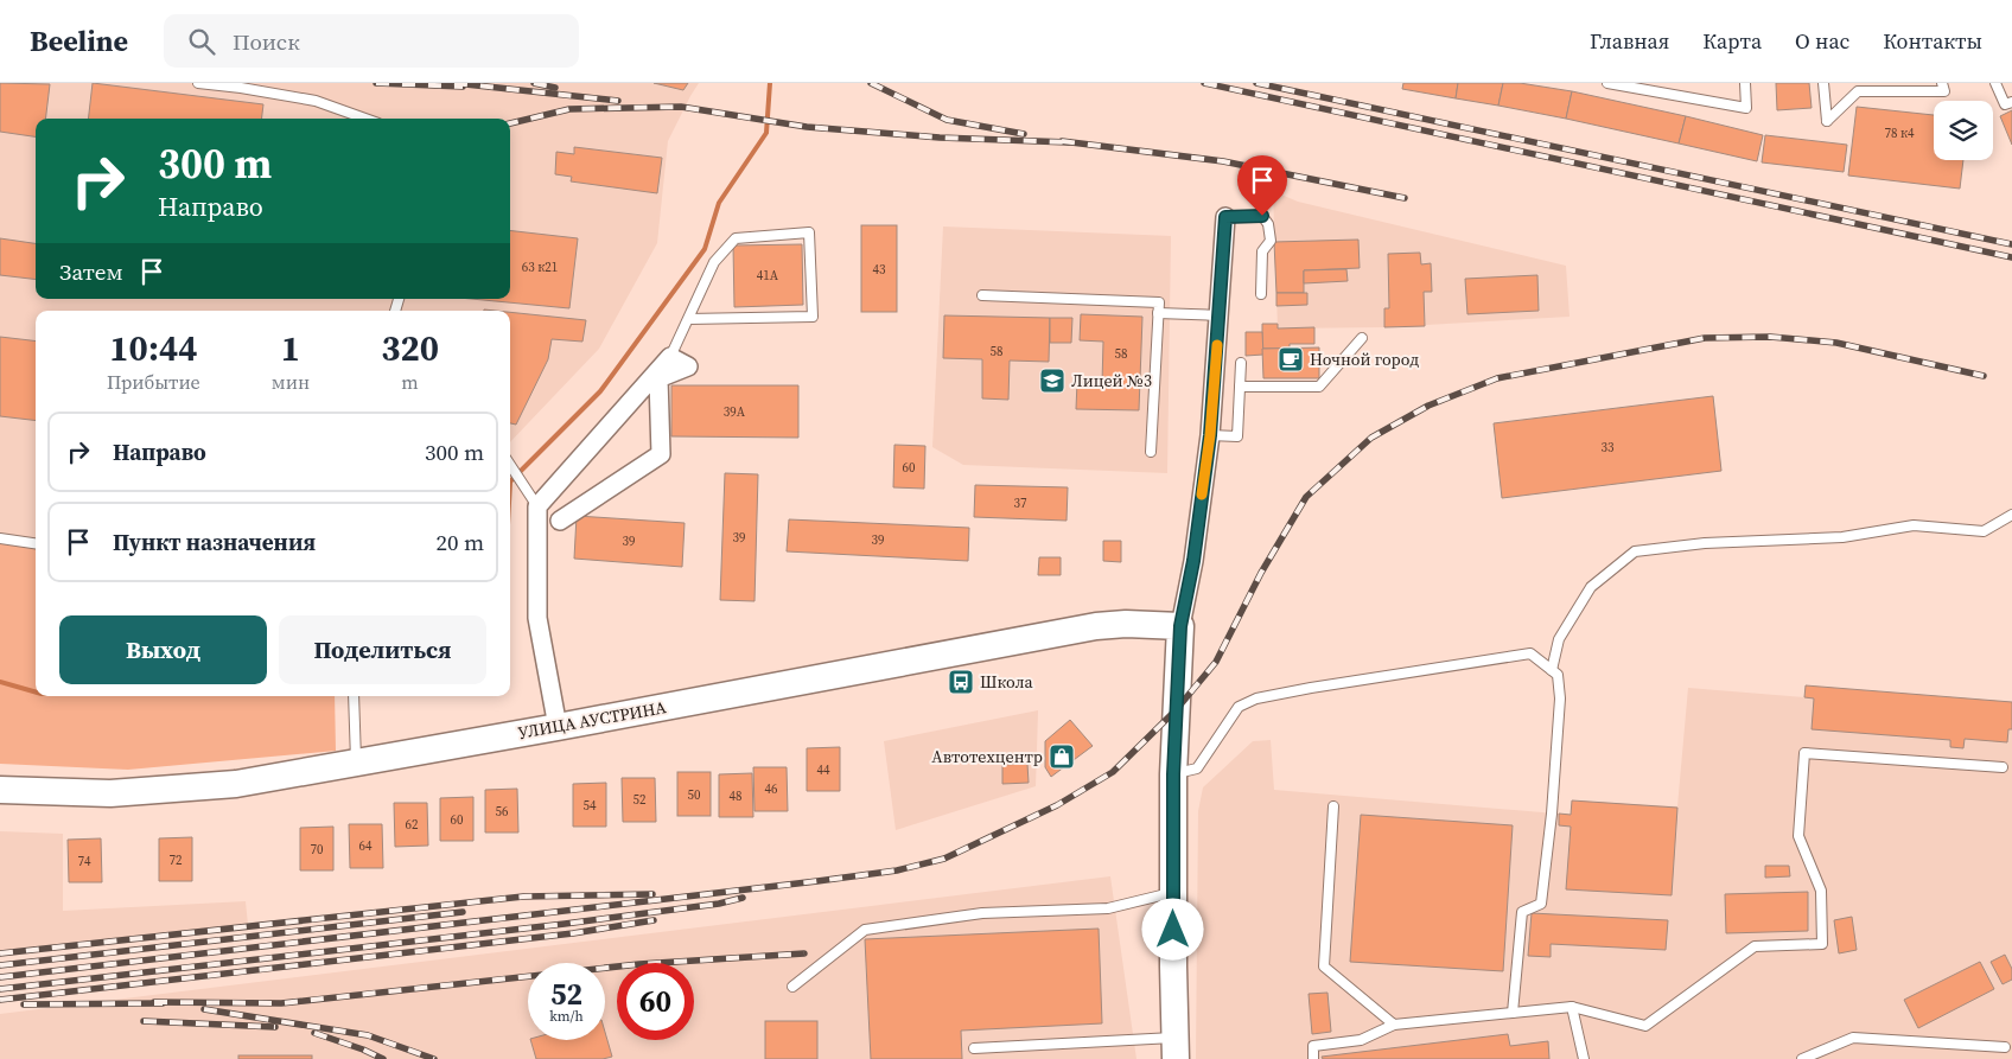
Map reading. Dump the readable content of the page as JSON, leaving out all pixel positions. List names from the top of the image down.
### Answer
{
  "streets": {
    "main road": ["УЛИЦА АУСТРИНА"]
  },
  "places": {
    "cafe": ["Ночной город"],
    "school or university": ["Лицей №3"],
    "bus stop": ["Школа"],
    "shop": ["Автотехцентр"]
  },
  "house_numbers": [
    "78 к4",
    "63 к21",
    "43",
    "41А",
    "58",
    "58",
    "39А",
    "33",
    "60",
    "37",
    "39",
    "39",
    "39",
    "44",
    "46",
    "50",
    "48",
    "52",
    "54",
    "56",
    "60",
    "62",
    "64",
    "70",
    "72",
    "74"
  ],
  "page": {
    "header": "Beeline",
    "search": "Поиск",
    "nav": [
      "Главная",
      "Карта",
      "О нас",
      "Контакты"
    ],
    "turn": ["300 m", "Направо"],
    "then": "Затем",
    "eta": [
      "10:44",
      "Прибытие",
      "1",
      "мин",
      "320",
      "m"
    ],
    "list": [
      {
        "name": "Направо",
        "value": "300 m"
      },
      {
        "name": "Пункт назначения",
        "value": "20 m"
      }
    ],
    "buttons": ["Выход", "Поделиться"],
    "speed": "52 km/h",
    "limit": "60"
  }
}
